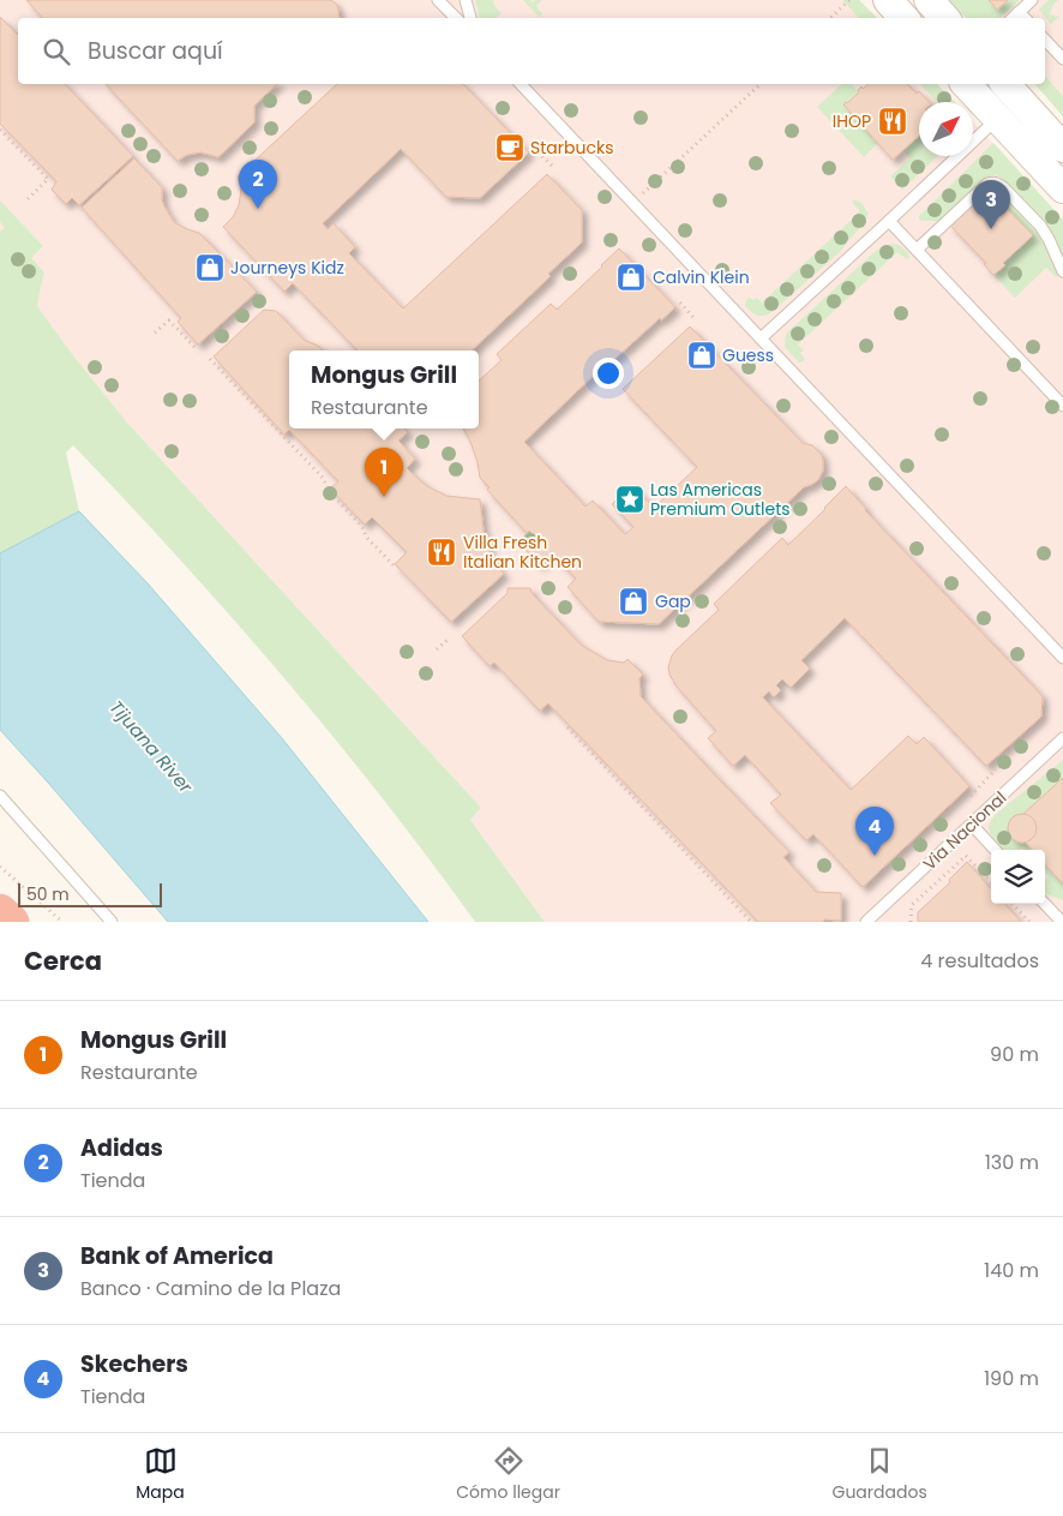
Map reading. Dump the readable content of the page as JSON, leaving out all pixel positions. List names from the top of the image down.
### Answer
{
  "streets": {
    "lane": ["Via Nacional"]
  },
  "water": ["Tijuana River"],
  "places": {
    "restaurant": ["IHOP", "Villa Fresh Italian Kitchen"],
    "cafe": ["Starbucks"],
    "shop": [
      "Journeys Kidz",
      "Calvin Klein",
      "Guess",
      "Gap"
    ],
    "place": ["Las Americas Premium Outlets"]
  },
  "scale_bar": "50 m",
  "north": "top right",
  "page": {
    "search": "Buscar aquí",
    "pins": [
      "2",
      "3",
      "1",
      "4"
    ],
    "popup": ["Mongus Grill", "Restaurante"],
    "scale": "50 m",
    "heading": ["Cerca", "4 resultados"],
    "list": [
      {
        "mark": "1",
        "name": "Mongus Grill",
        "note": "Restaurante",
        "value": "90 m"
      },
      {
        "mark": "2",
        "name": "Adidas",
        "note": "Tienda",
        "value": "130 m"
      },
      {
        "mark": "3",
        "name": "Bank of America",
        "note": "Banco · Camino de la Plaza",
        "value": "140 m"
      },
      {
        "mark": "4",
        "name": "Skechers",
        "note": "Tienda",
        "value": "190 m"
      }
    ],
    "nav": ["Mapa", "Cómo llegar", "Guardados"]
  }
}
